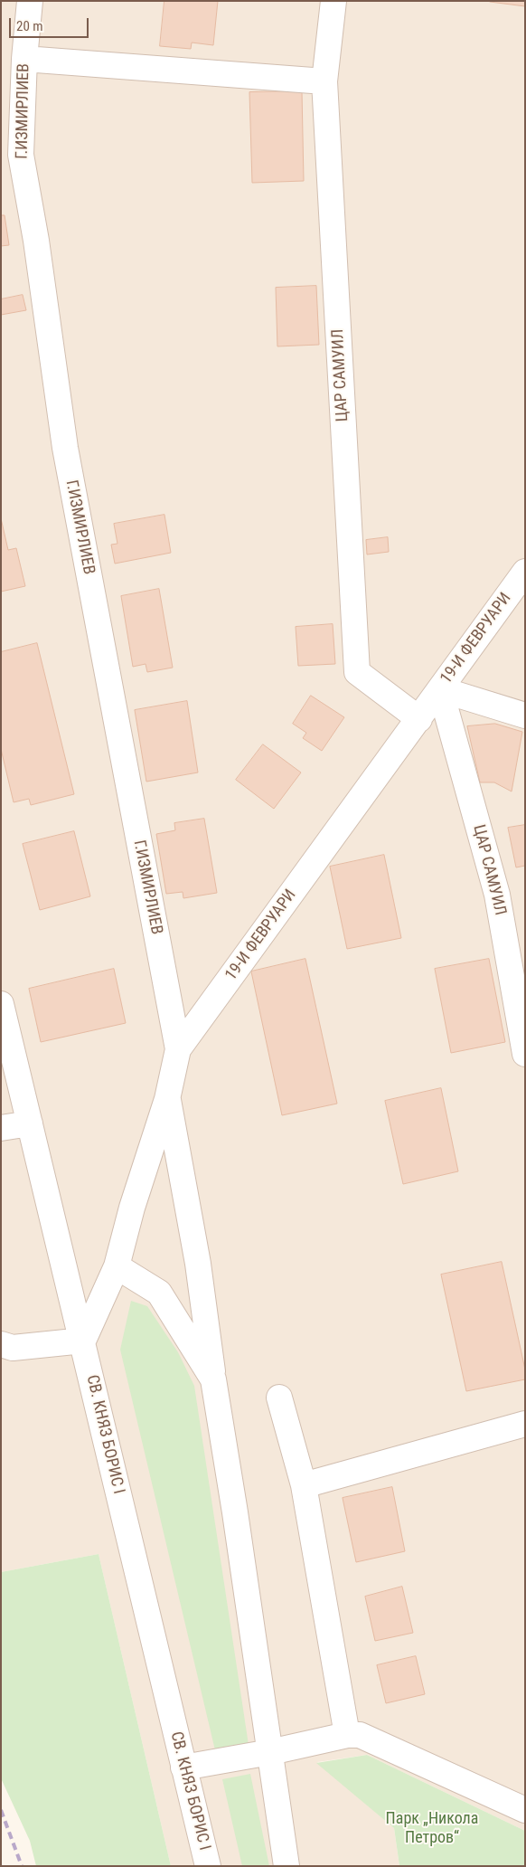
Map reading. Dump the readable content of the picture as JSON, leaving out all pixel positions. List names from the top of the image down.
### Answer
{
  "streets": {
    "street": [
      "Г.ИЗМИРЛИЕВ",
      "ЦАР САМУИЛ",
      "19-И ФЕВРУАРИ",
      "СВ. КНЯЗ БОРИС I"
    ]
  },
  "crossings": [
    ["Г.ИЗМИРЛИЕВ", "19-И ФЕВРУАРИ"],
    ["ЦАР САМУИЛ", "19-И ФЕВРУАРИ"],
    ["19-И ФЕВРУАРИ", "СВ. КНЯЗ БОРИС I"]
  ],
  "parks": ["Парк „Никола Петров“"],
  "scale_bar": "20 m"
}
